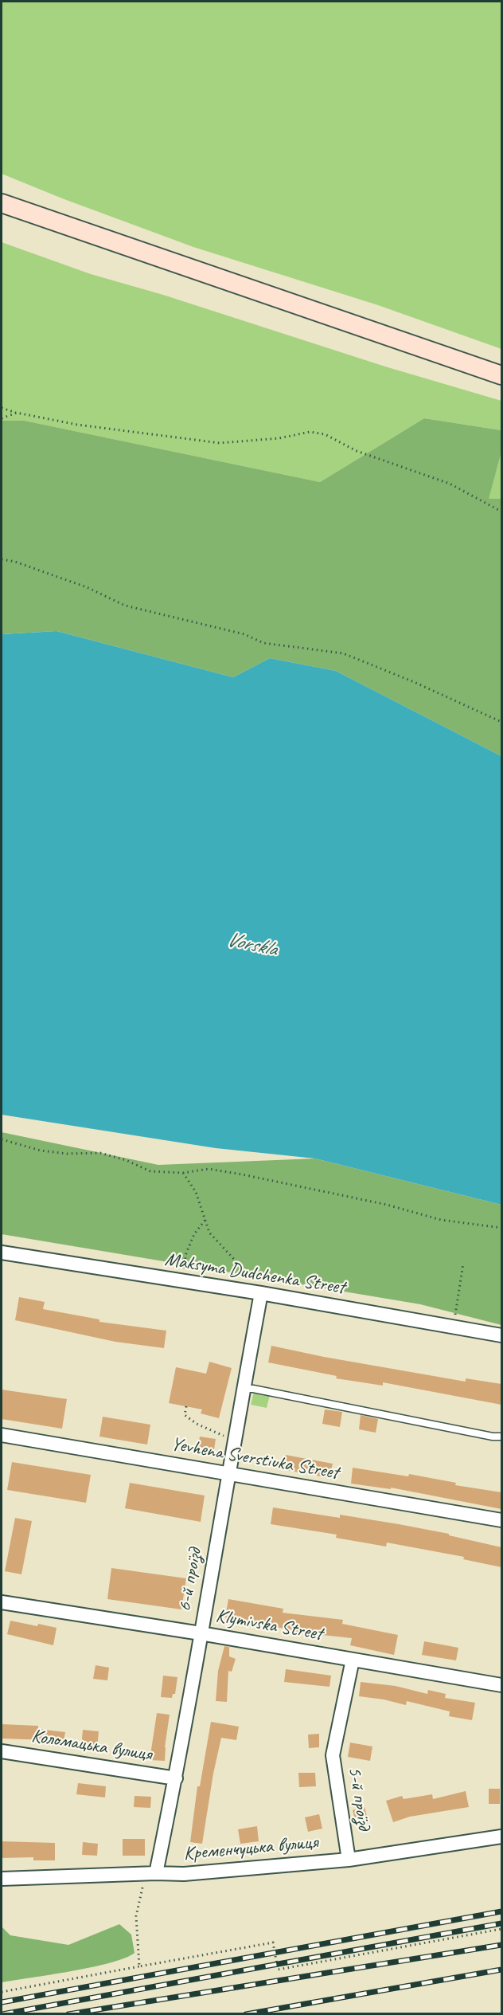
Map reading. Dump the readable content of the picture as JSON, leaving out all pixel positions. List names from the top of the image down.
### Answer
{
  "streets": {
    "street": [
      "Maksyma Dudchenka Street",
      "Yevhena Sverstiuka Street",
      "6-й проїзд",
      "Klymivska Street",
      "Коломацька вулиця",
      "5-й проїзд",
      "Кременчуцька вулиця"
    ]
  },
  "crossings": [
    ["Maksyma Dudchenka Street", "6-й проїзд"],
    ["Yevhena Sverstiuka Street", "6-й проїзд"],
    ["6-й проїзд", "Klymivska Street"],
    ["6-й проїзд", "Коломацька вулиця"],
    ["6-й проїзд", "Кременчуцька вулиця"],
    ["Klymivska Street", "5-й проїзд"],
    ["5-й проїзд", "Кременчуцька вулиця"]
  ],
  "water": ["Vorskla"]
}
